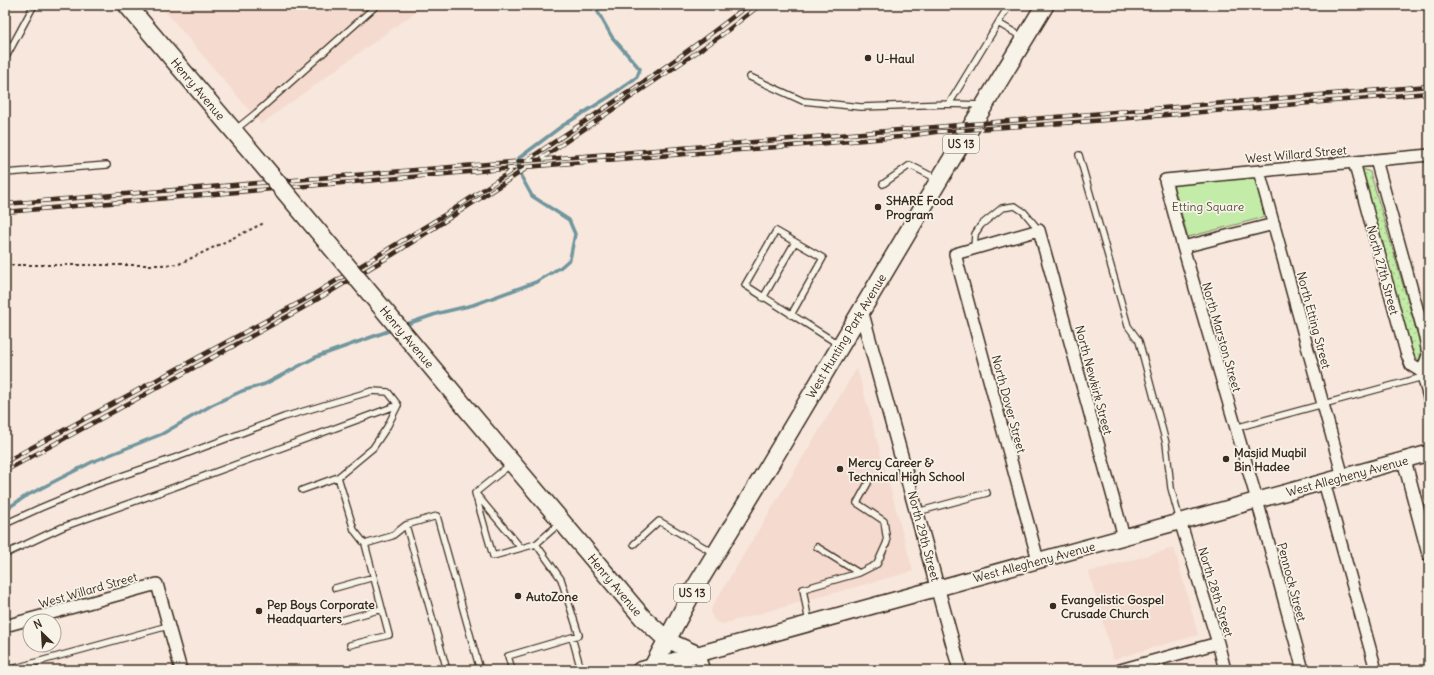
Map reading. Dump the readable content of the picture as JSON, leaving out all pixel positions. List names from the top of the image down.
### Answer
{
  "streets": {
    "main road": [
      "Henry Avenue",
      "US 13",
      "West Hunting Park Avenue",
      "West Allegheny Avenue"
    ],
    "street": [
      "West Willard Street",
      "North 27th Street",
      "North Etting Street",
      "North Marston Street",
      "North Newkirk Street",
      "North Dover Street",
      "North 29th Street",
      "Pennock Street",
      "North 28th Street"
    ]
  },
  "crossings": [
    ["Henry Avenue", "West Hunting Park Avenue"],
    ["Henry Avenue", "West Allegheny Avenue"],
    ["West Willard Street", "North 27th Street"],
    ["West Willard Street", "North Etting Street"],
    ["West Willard Street", "North Marston Street"],
    ["North Etting Street", "West Allegheny Avenue"],
    ["West Hunting Park Avenue", "West Allegheny Avenue"],
    ["West Hunting Park Avenue", "North 29th Street"],
    ["North Marston Street", "West Allegheny Avenue"],
    ["North Marston Street", "Pennock Street"],
    ["North Newkirk Street", "West Allegheny Avenue"],
    ["North Dover Street", "West Allegheny Avenue"],
    ["West Allegheny Avenue", "North 29th Street"],
    ["West Allegheny Avenue", "Pennock Street"],
    ["West Allegheny Avenue", "North 28th Street"]
  ],
  "parks": ["Etting Square"],
  "places": [
    "U-Haul",
    "SHARE Food Program",
    "Masjid Muqbil Bin Hadee",
    "Mercy Career & Technical High School",
    "AutoZone",
    "Evangelistic Gospel Crusade Church",
    "Pep Boys Corporate Headquarters"
  ],
  "north": "top left"
}
